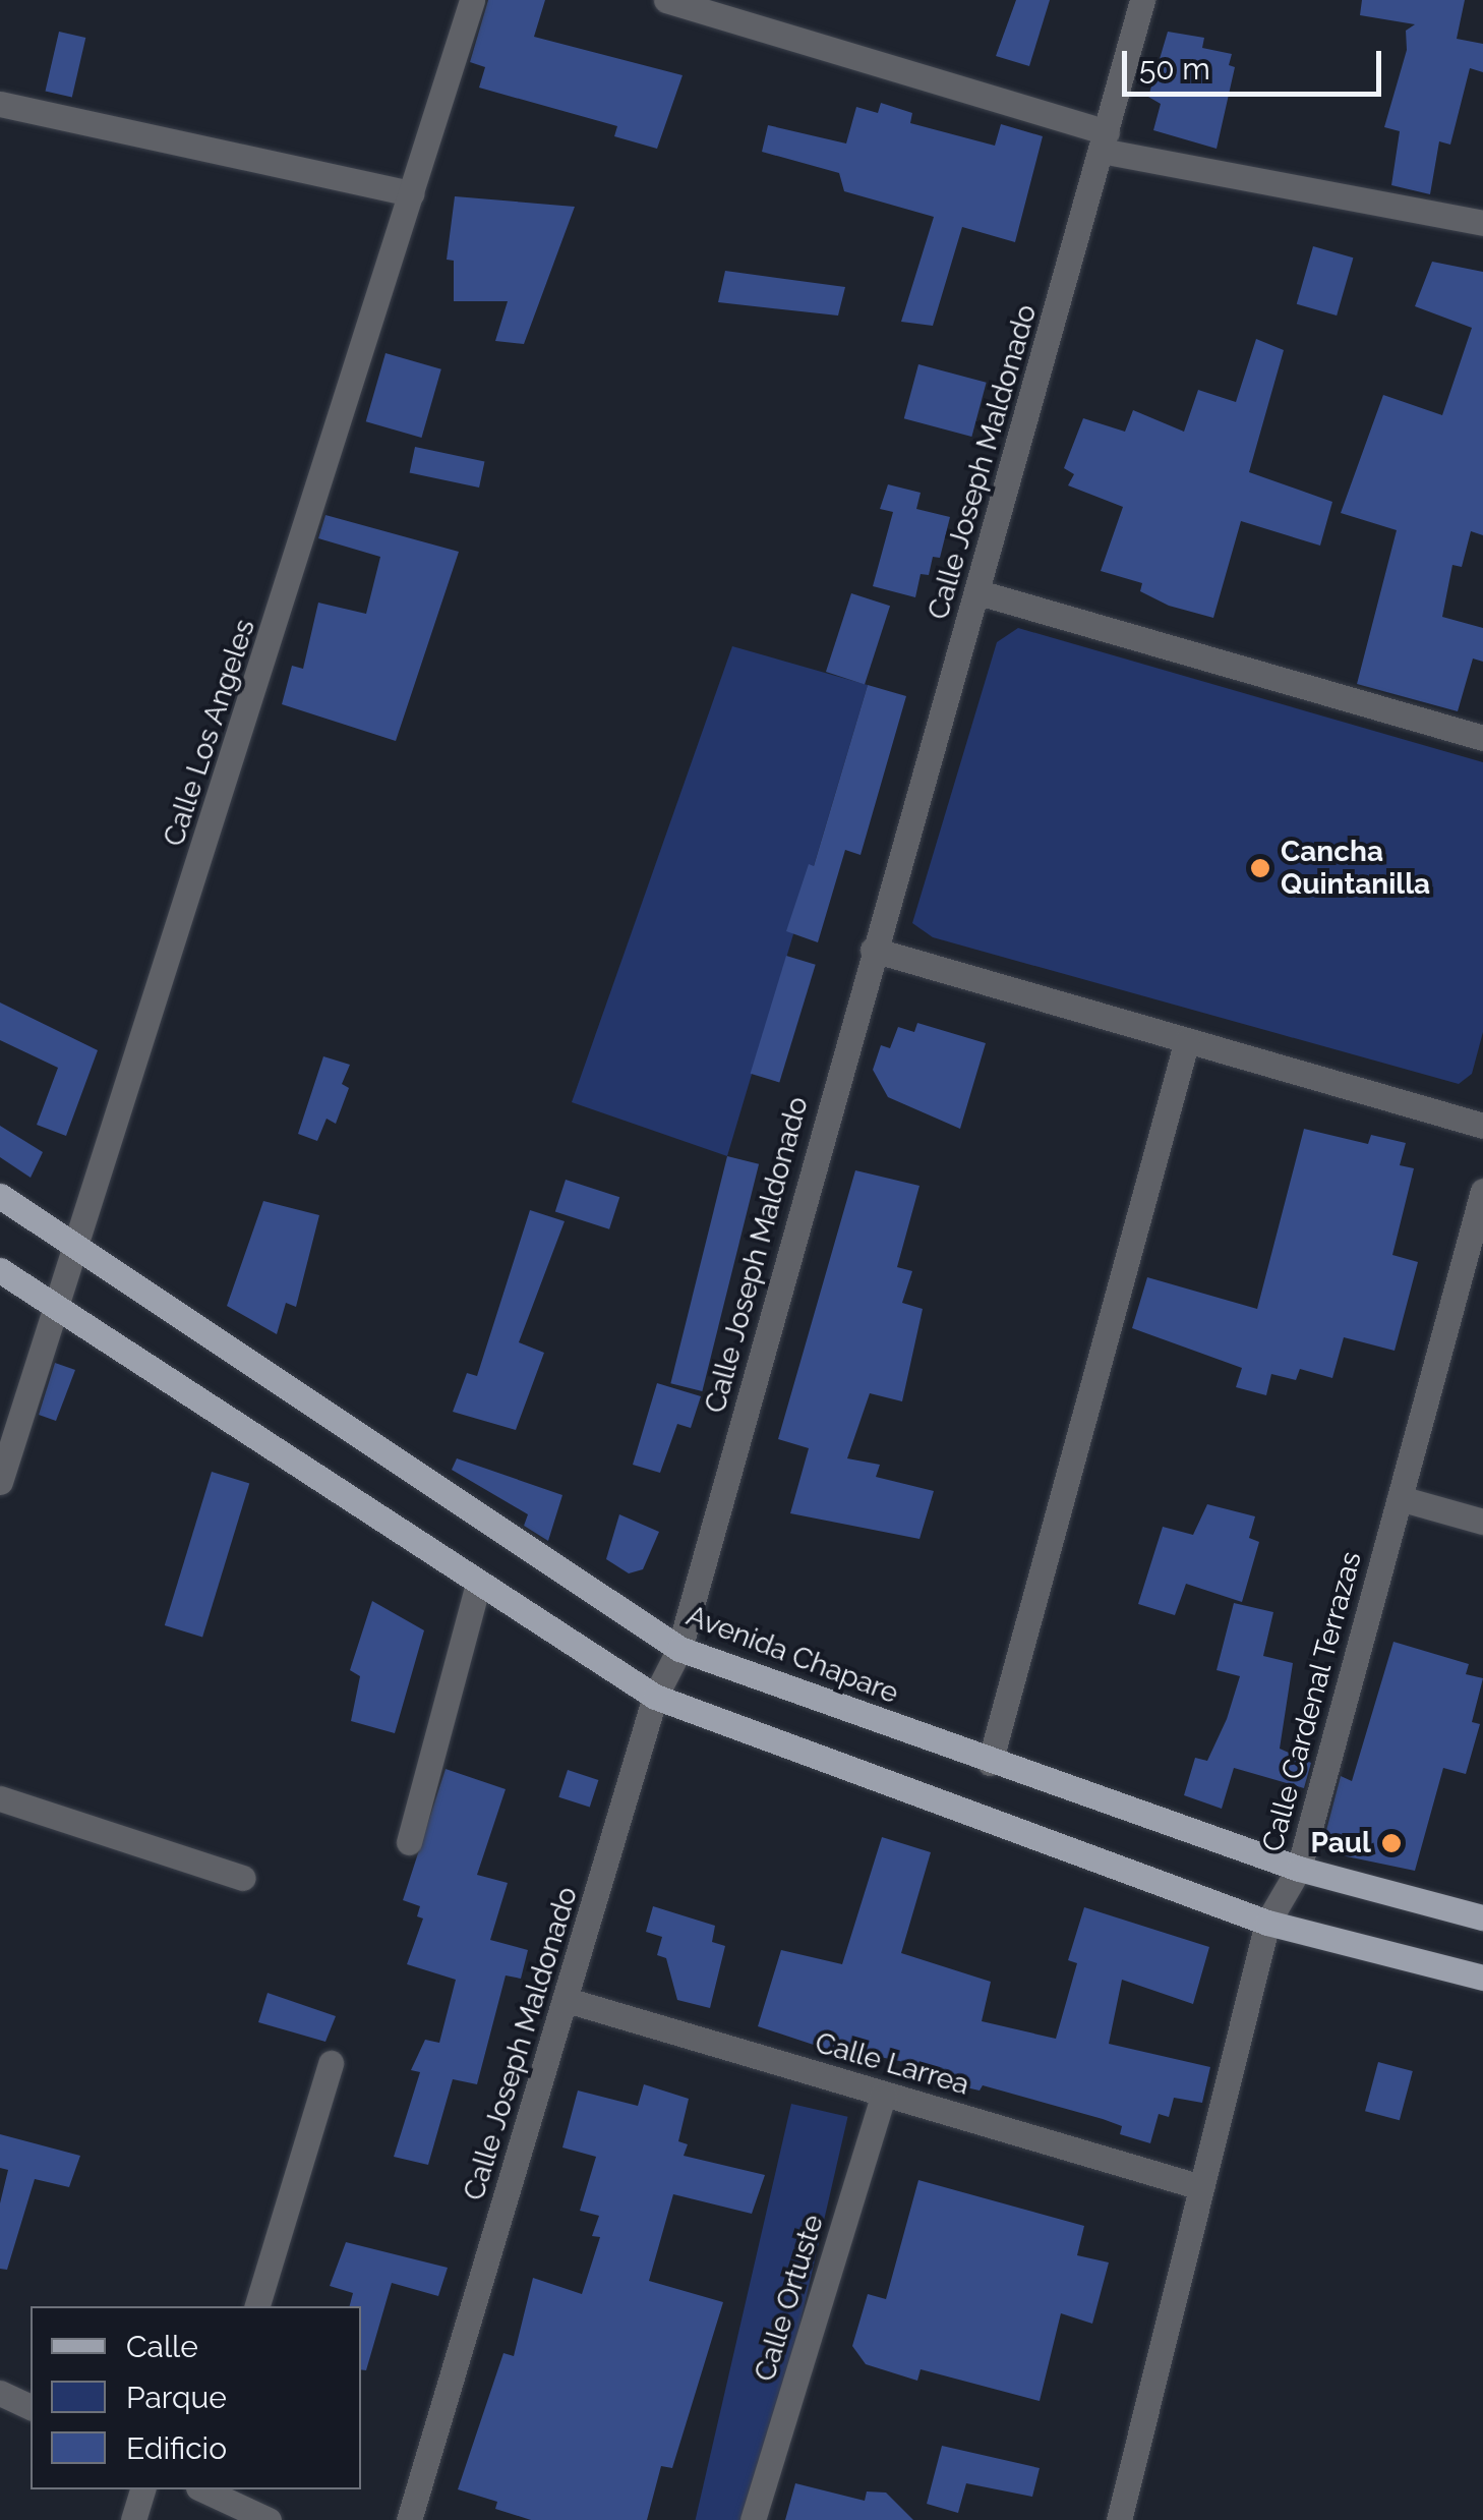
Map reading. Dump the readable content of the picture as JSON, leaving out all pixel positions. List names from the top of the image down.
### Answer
{
  "streets": {
    "main road": ["Avenida Chapare"],
    "street": [
      "Calle Joseph Maldonado",
      "Calle Los Angeles",
      "Calle Cardenal Terrazas",
      "Calle Larrea",
      "Calle Ortuste"
    ]
  },
  "crossings": [
    ["Calle Joseph Maldonado", "Avenida Chapare"],
    ["Calle Joseph Maldonado", "Calle Larrea"],
    ["Calle Los Angeles", "Avenida Chapare"],
    ["Avenida Chapare", "Calle Cardenal Terrazas"],
    ["Calle Cardenal Terrazas", "Calle Larrea"],
    ["Calle Larrea", "Calle Ortuste"]
  ],
  "places": ["Cancha Quintanilla", "Paul"],
  "legend": ["Calle", "Parque", "Edificio"],
  "scale_bar": "50 m"
}
